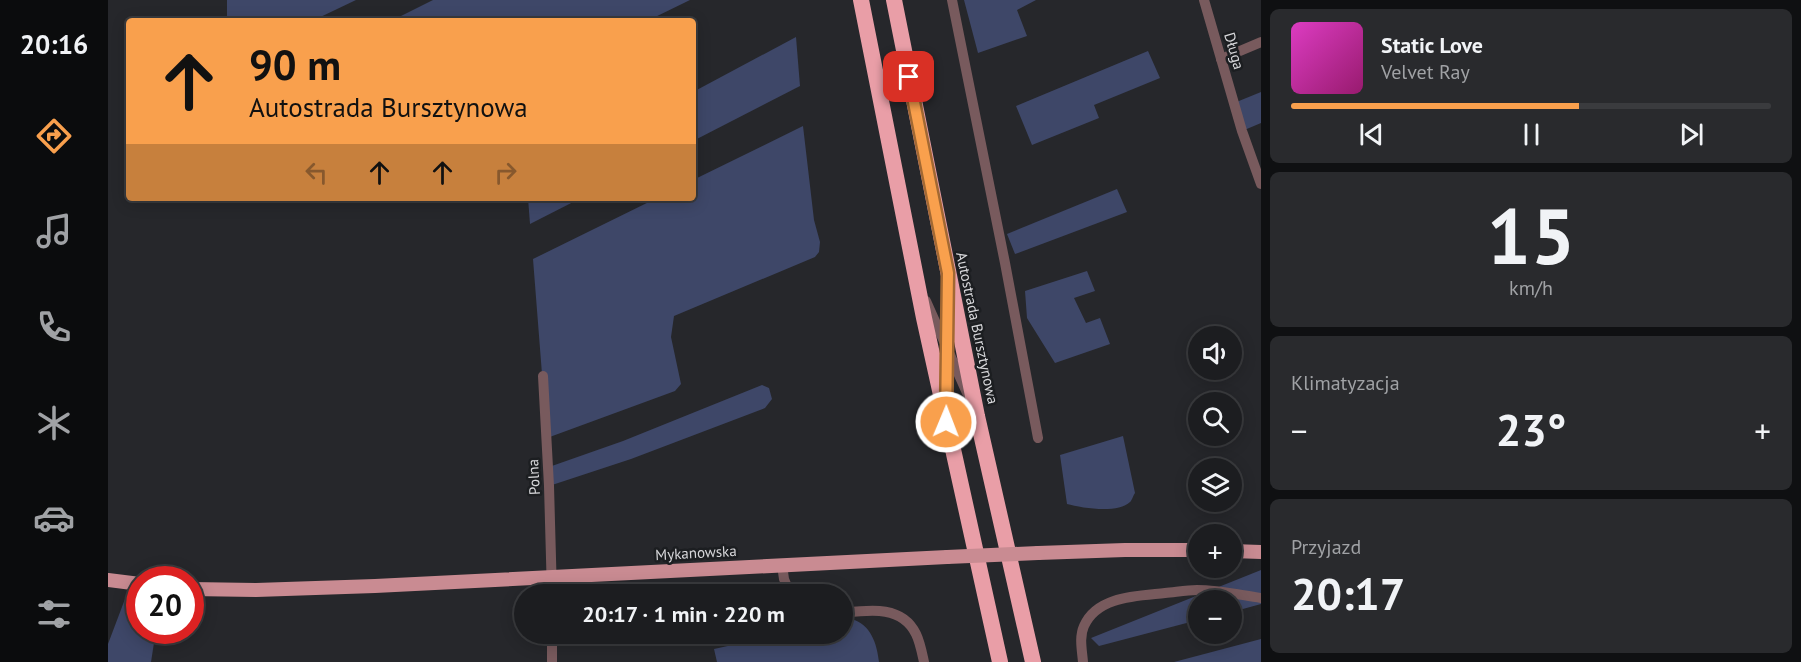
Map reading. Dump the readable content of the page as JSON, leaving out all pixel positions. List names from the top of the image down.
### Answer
{
  "streets": {
    "highway": ["Autostrada Bursztynowa"],
    "main road": ["Mykanowska"],
    "street": ["Długa", "Polna"]
  },
  "crossings": [
    ["Polna", "Mykanowska"]
  ],
  "page": {
    "tabs": "20:16",
    "turn": ["90 m", "Autostrada Bursztynowa"],
    "song": ["Static Love", "Velvet Ray"],
    "tile": [
      ["15", "km/h"],
      "Klimatyzacja",
      ["Przyjazd", "20:17"]
    ],
    "map_buttons": ["+", "−"],
    "heat": ["−", "23°", "+"],
    "limit": "20",
    "trip": "20:17 · 1 min · 220 m"
  }
}
